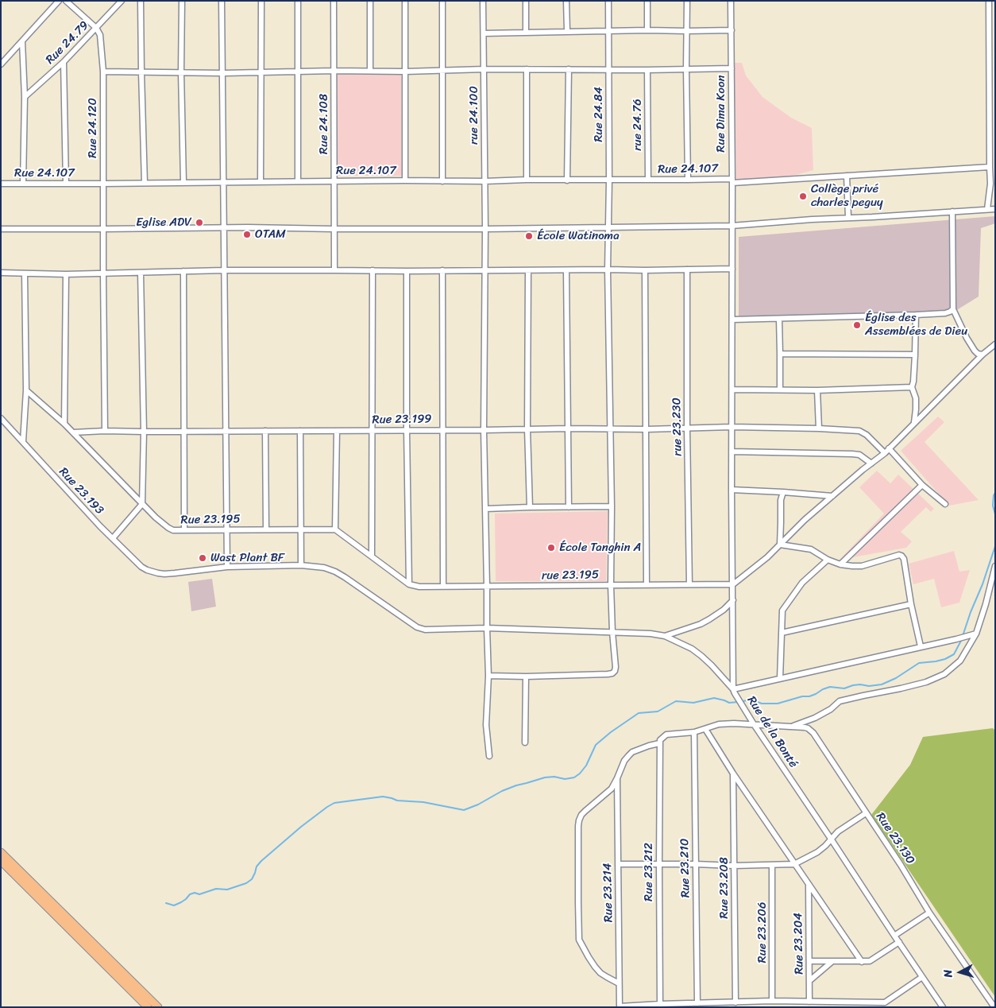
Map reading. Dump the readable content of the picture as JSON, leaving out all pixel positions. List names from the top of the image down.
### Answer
{
  "streets": {
    "street": [
      "Rue 24.79",
      "Rue Dima Koon",
      "Rue 24.84",
      "rue 24.100",
      "Rue 24.108",
      "rue 24.76",
      "Rue 24.120",
      "Rue 24.107",
      "Rue 23.199",
      "rue 23.230",
      "Rue 23.193",
      "Rue 23.195",
      "rue 23.195",
      "Rue de la Bonté",
      "Rue 23.130",
      "Rue 23.210",
      "Rue 23.212",
      "Rue 23.208",
      "Rue 23.214",
      "Rue 23.206",
      "Rue 23.204"
    ]
  },
  "crossings": [
    ["Rue 24.79", "Rue 24.120"],
    ["Rue Dima Koon", "Rue 24.107"],
    ["Rue Dima Koon", "Rue 23.199"],
    ["Rue Dima Koon", "rue 23.195"],
    ["Rue Dima Koon", "Rue de la Bonté"],
    ["Rue 24.84", "Rue 24.107"],
    ["Rue 24.84", "Rue 23.199"],
    ["Rue 24.84", "rue 23.195"],
    ["Rue 24.84", "Rue de la Bonté"],
    ["rue 24.100", "Rue 24.107"],
    ["rue 24.100", "Rue 23.199"],
    ["rue 24.100", "rue 23.195"],
    ["rue 24.100", "Rue de la Bonté"],
    ["Rue 24.108", "Rue 24.107"],
    ["rue 24.76", "Rue 24.107"],
    ["Rue 24.120", "Rue 24.107"],
    ["Rue 24.120", "Rue 23.199"],
    ["Rue 23.199", "rue 23.230"],
    ["Rue 23.199", "Rue 23.195"],
    ["rue 23.230", "rue 23.195"],
    ["Rue 23.193", "Rue de la Bonté"],
    ["Rue de la Bonté", "Rue 23.130"],
    ["Rue 23.130", "Rue 23.210"],
    ["Rue 23.130", "Rue 23.212"],
    ["Rue 23.130", "Rue 23.214"]
  ],
  "places": [
    "Collège privé charles peguy",
    "Eglise ADV",
    "OTAM",
    "École Watinoma",
    "Église des Assemblées de Dieu",
    "École Tanghin A",
    "Wast Plant BF"
  ],
  "north": "left"
}
